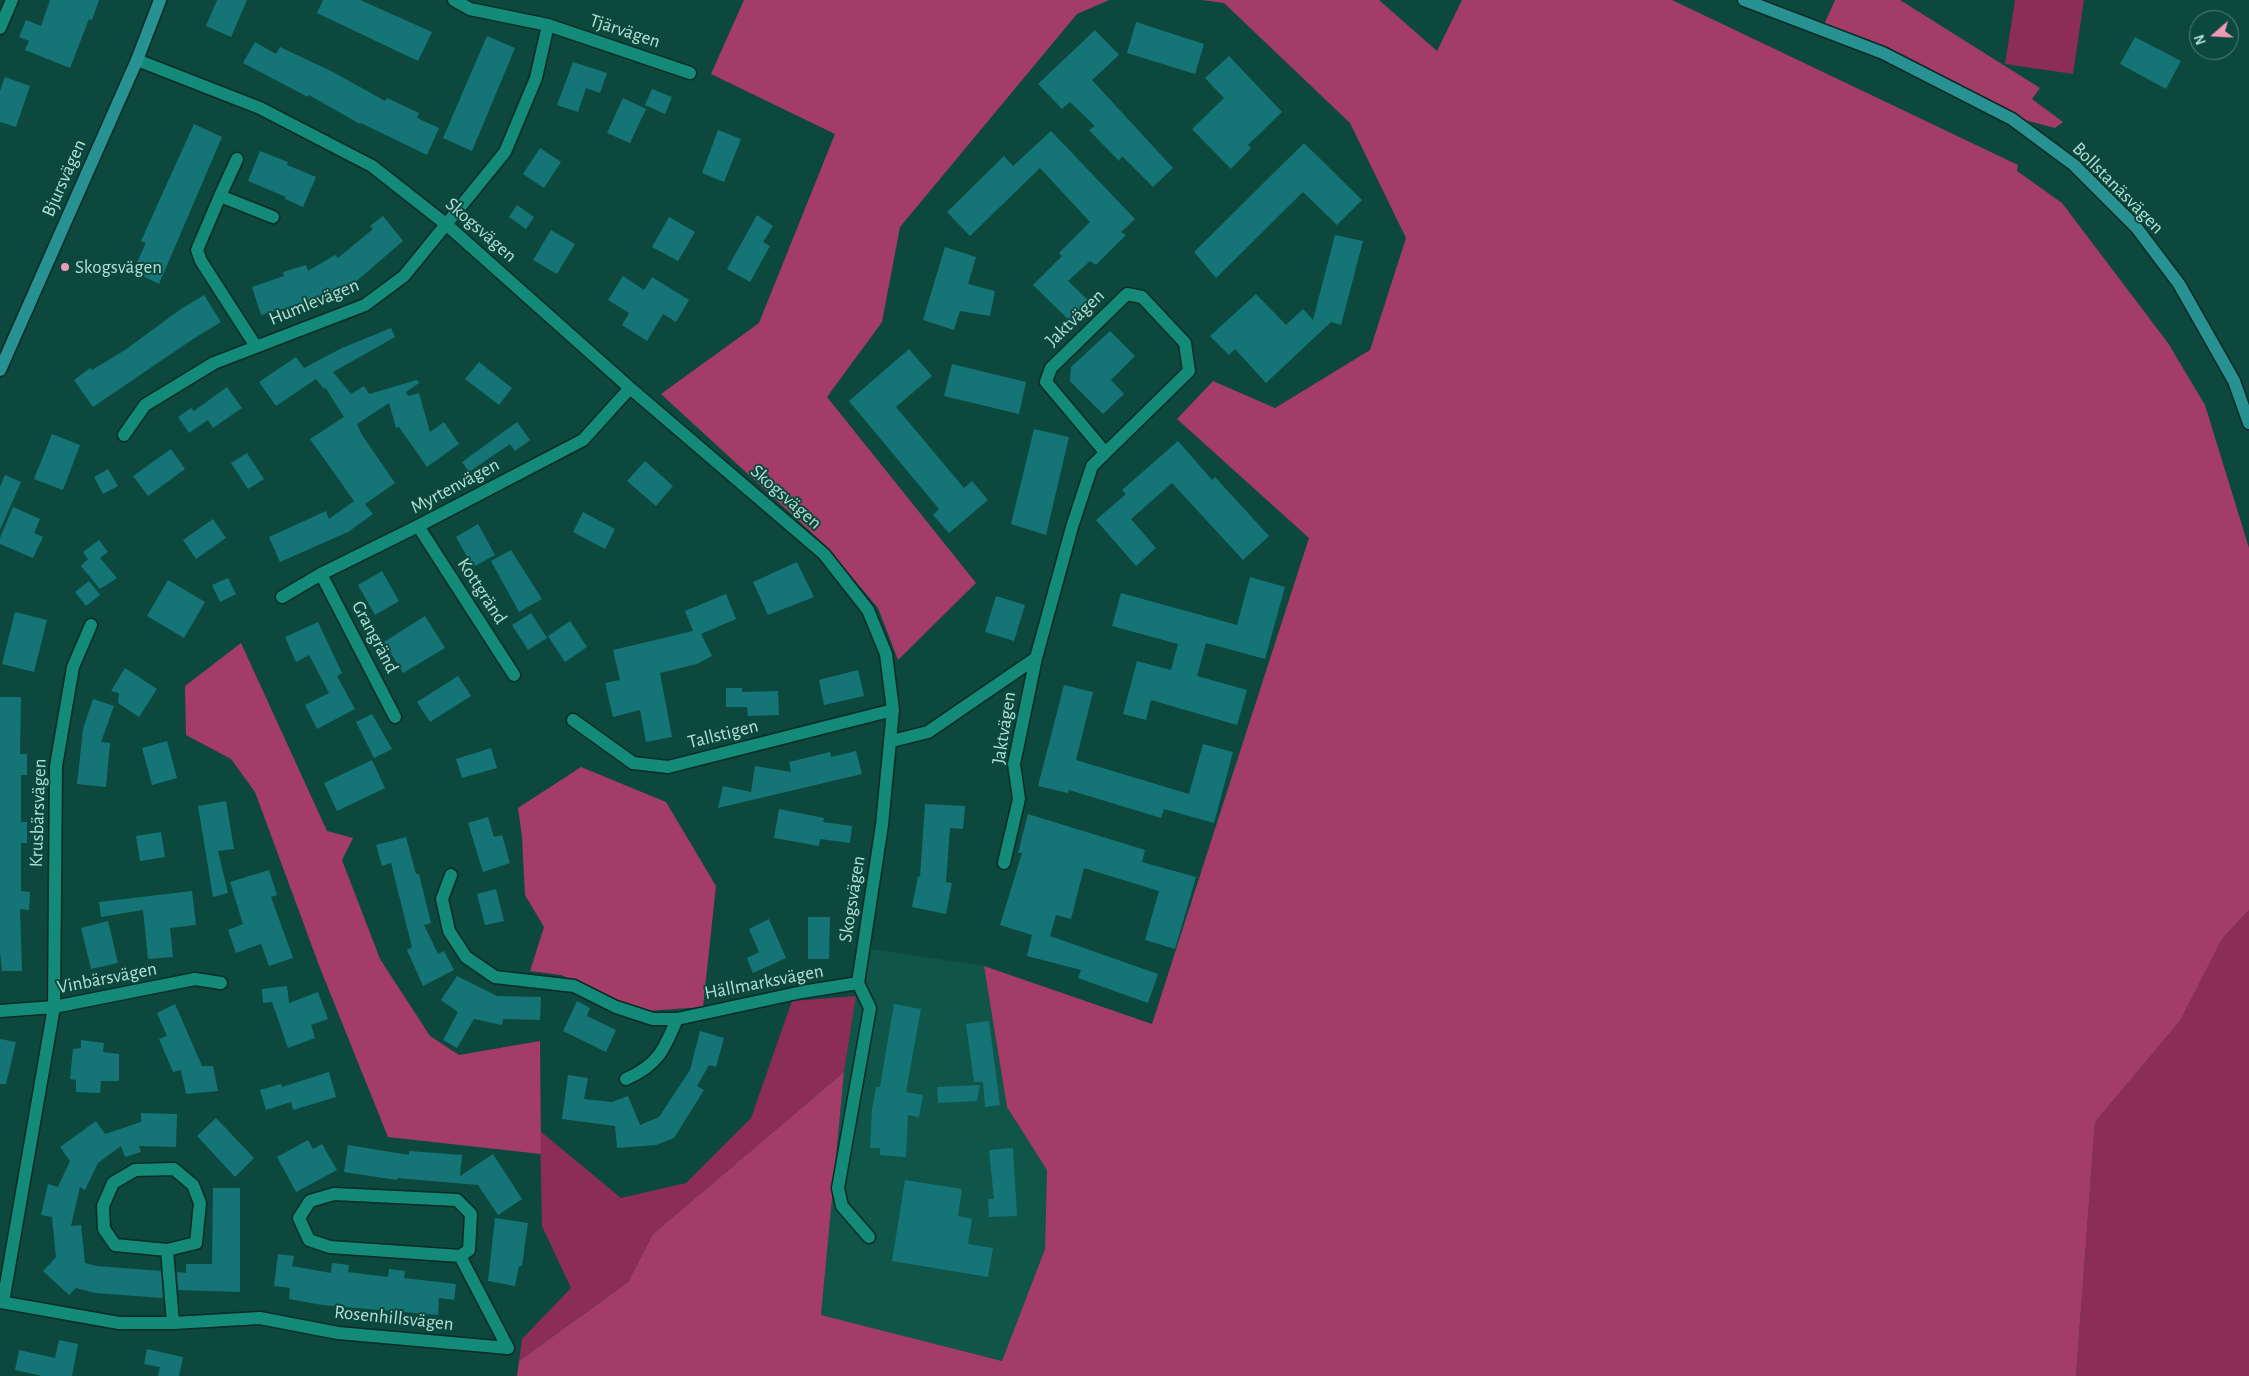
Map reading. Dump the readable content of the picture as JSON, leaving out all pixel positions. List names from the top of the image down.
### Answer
{
  "streets": {
    "street": [
      "Tjärvägen",
      "Bjursvägen",
      "Bollstanäsvägen",
      "Skogsvägen",
      "Humlevägen",
      "Jaktvägen",
      "Myrtenvägen",
      "Kottgränd",
      "Grangränd",
      "Tallstigen",
      "Krusbärsvägen",
      "Vinbärsvägen",
      "Hällmarksvägen",
      "Rosenhillsvägen"
    ]
  },
  "crossings": [
    ["Tjärvägen", "Humlevägen"],
    ["Bjursvägen", "Skogsvägen"],
    ["Skogsvägen", "Humlevägen"],
    ["Skogsvägen", "Jaktvägen"],
    ["Skogsvägen", "Myrtenvägen"],
    ["Skogsvägen", "Tallstigen"],
    ["Skogsvägen", "Hällmarksvägen"],
    ["Myrtenvägen", "Kottgränd"],
    ["Myrtenvägen", "Grangränd"],
    ["Krusbärsvägen", "Vinbärsvägen"],
    ["Krusbärsvägen", "Rosenhillsvägen"],
    ["Vinbärsvägen", "Rosenhillsvägen"]
  ],
  "places": ["Skogsvägen"],
  "north": "left"
}
